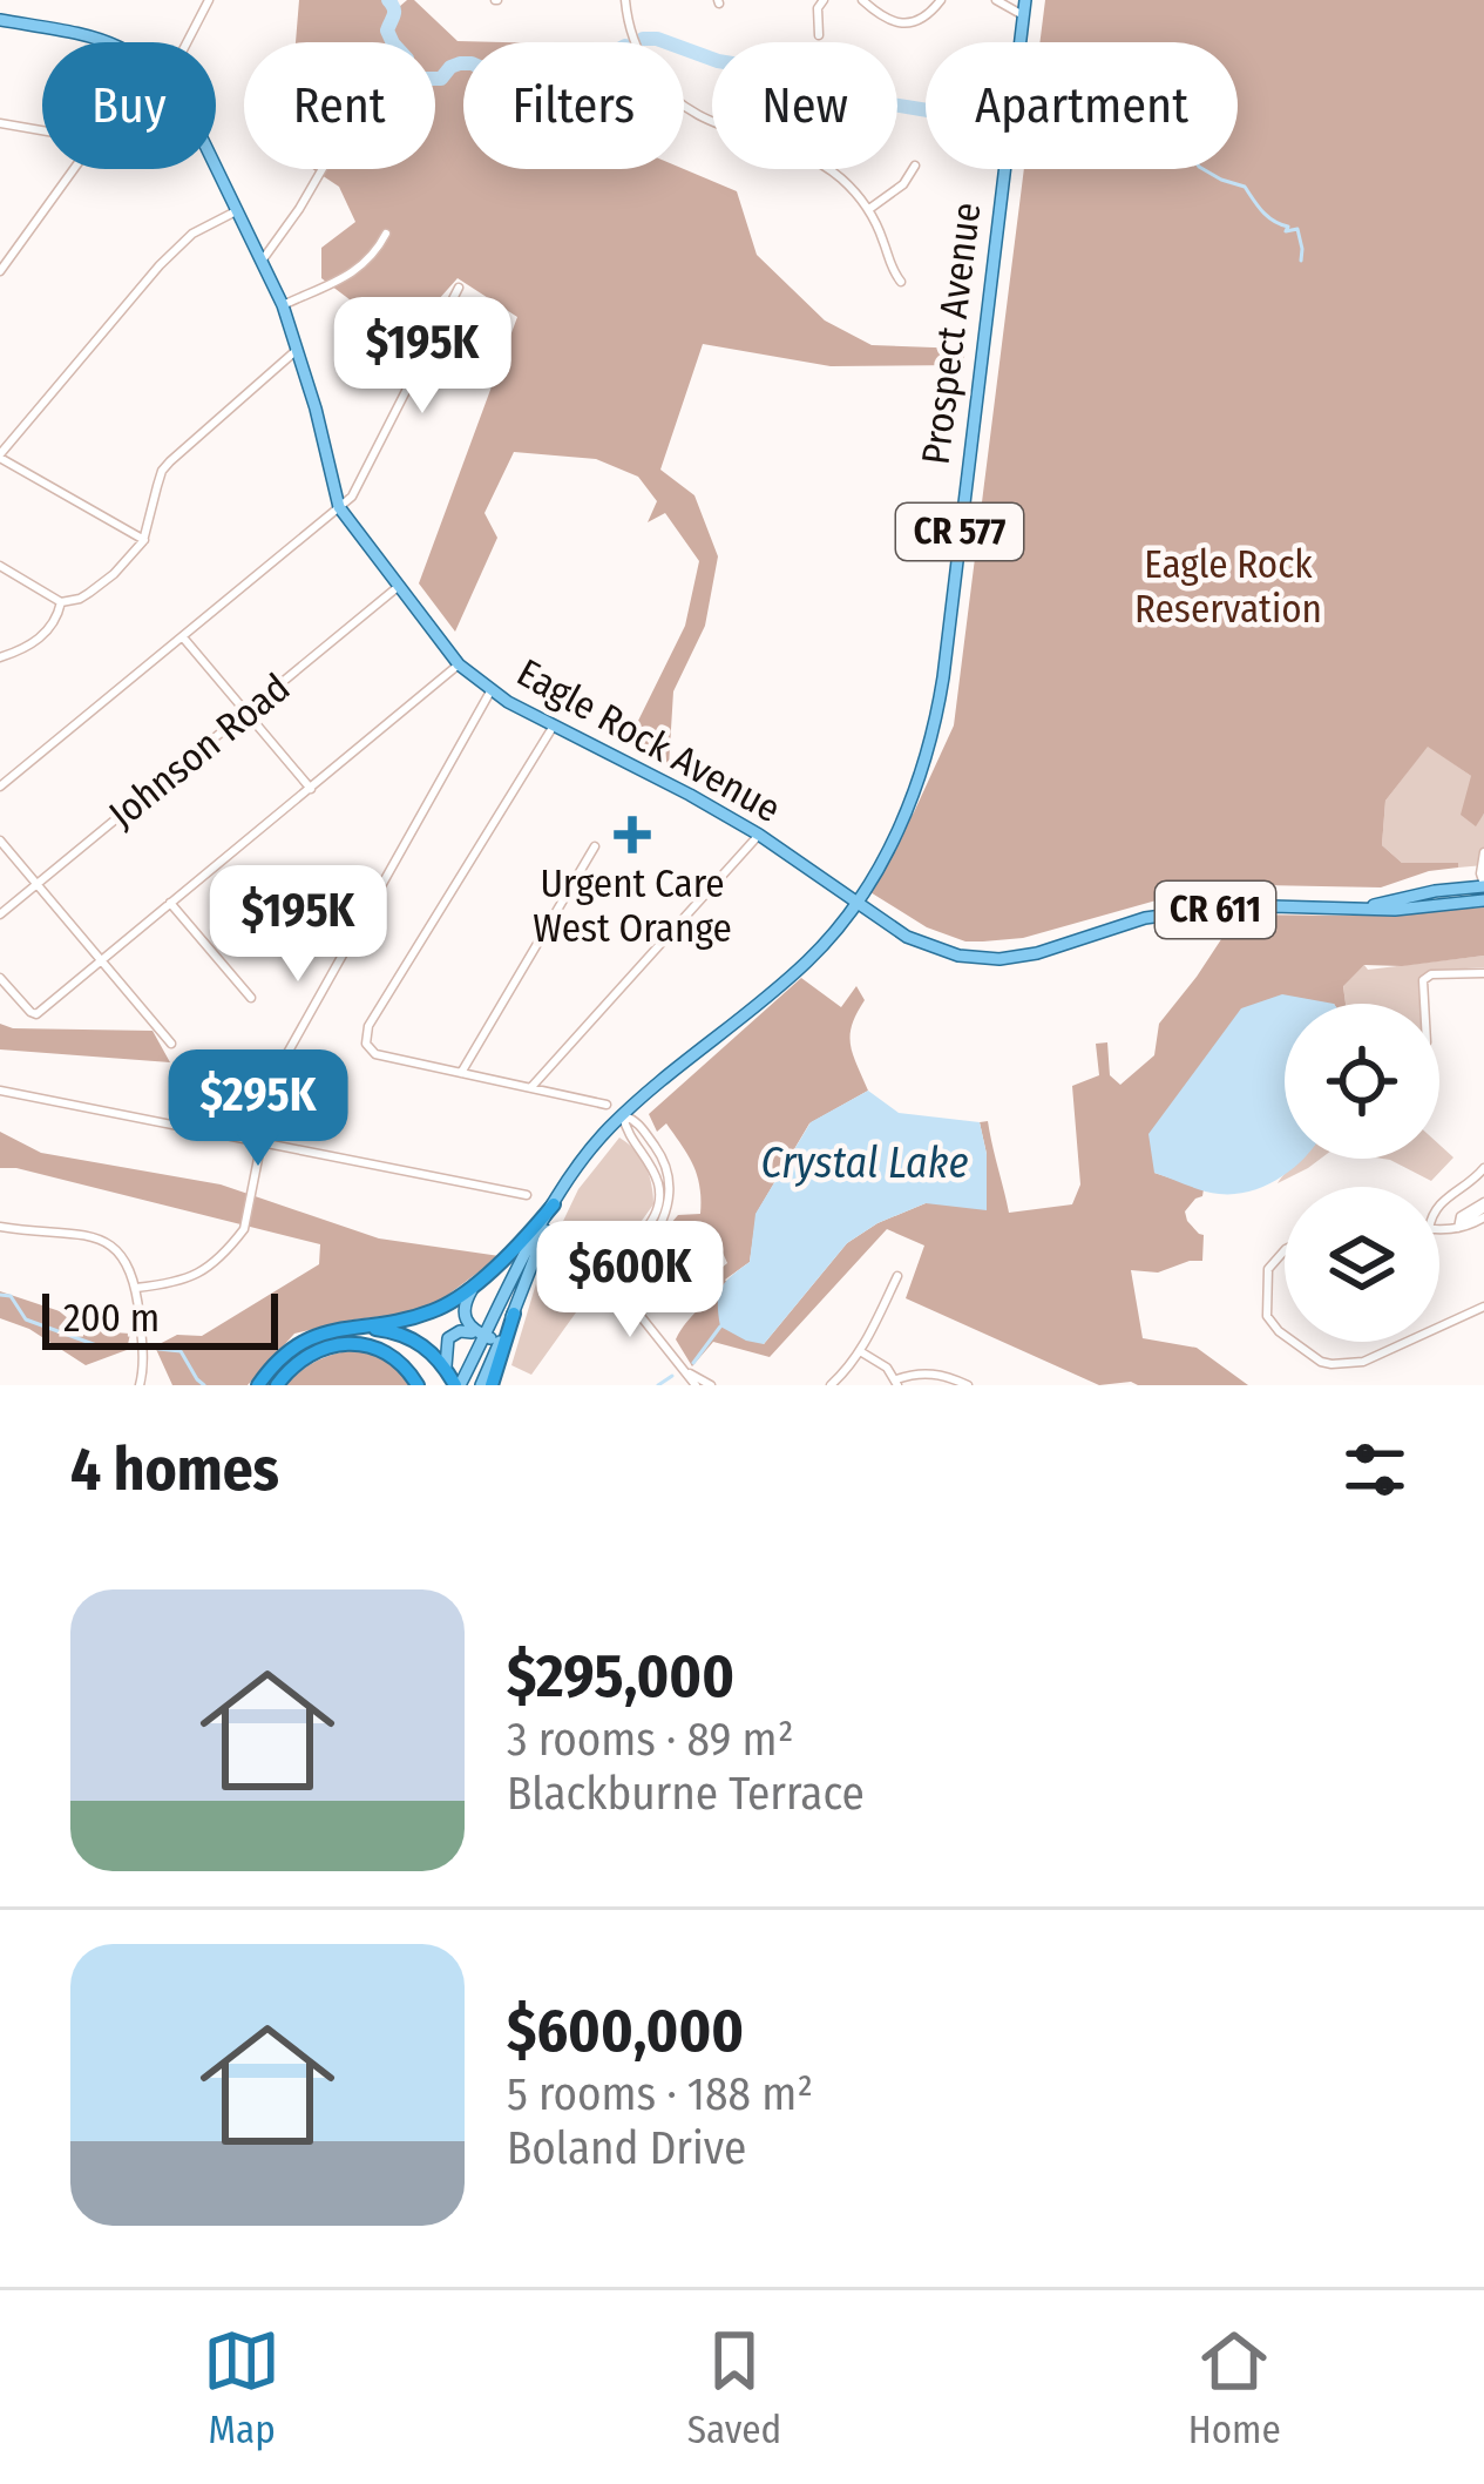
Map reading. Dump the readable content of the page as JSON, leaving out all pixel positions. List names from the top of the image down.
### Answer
{
  "streets": {
    "main road": [
      "Prospect Avenue",
      "CR 577",
      "Eagle Rock Avenue",
      "CR 611"
    ],
    "street": ["Johnson Road"]
  },
  "crossings": [
    ["Prospect Avenue", "Eagle Rock Avenue"],
    ["Eagle Rock Avenue", "Johnson Road"]
  ],
  "water": ["Crystal Lake"],
  "parks": ["Eagle Rock Reservation"],
  "places": {
    "health": ["Urgent Care West Orange"]
  },
  "scale_bar": "200 m",
  "page": {
    "chip": [
      "Buy",
      "Rent",
      "Filters",
      "New",
      "Apartment"
    ],
    "price": [
      "$195K",
      "$195K",
      "$295K",
      "$600K"
    ],
    "scale": "200 m",
    "heading": "4 homes",
    "list": [
      {
        "name": "$295,000",
        "note": "3 rooms · 89 m² · Blackburne Terrace"
      },
      {
        "name": "$600,000",
        "note": "5 rooms · 188 m² · Boland Drive"
      }
    ],
    "tabs": ["Map", "Saved", "Home"]
  }
}
